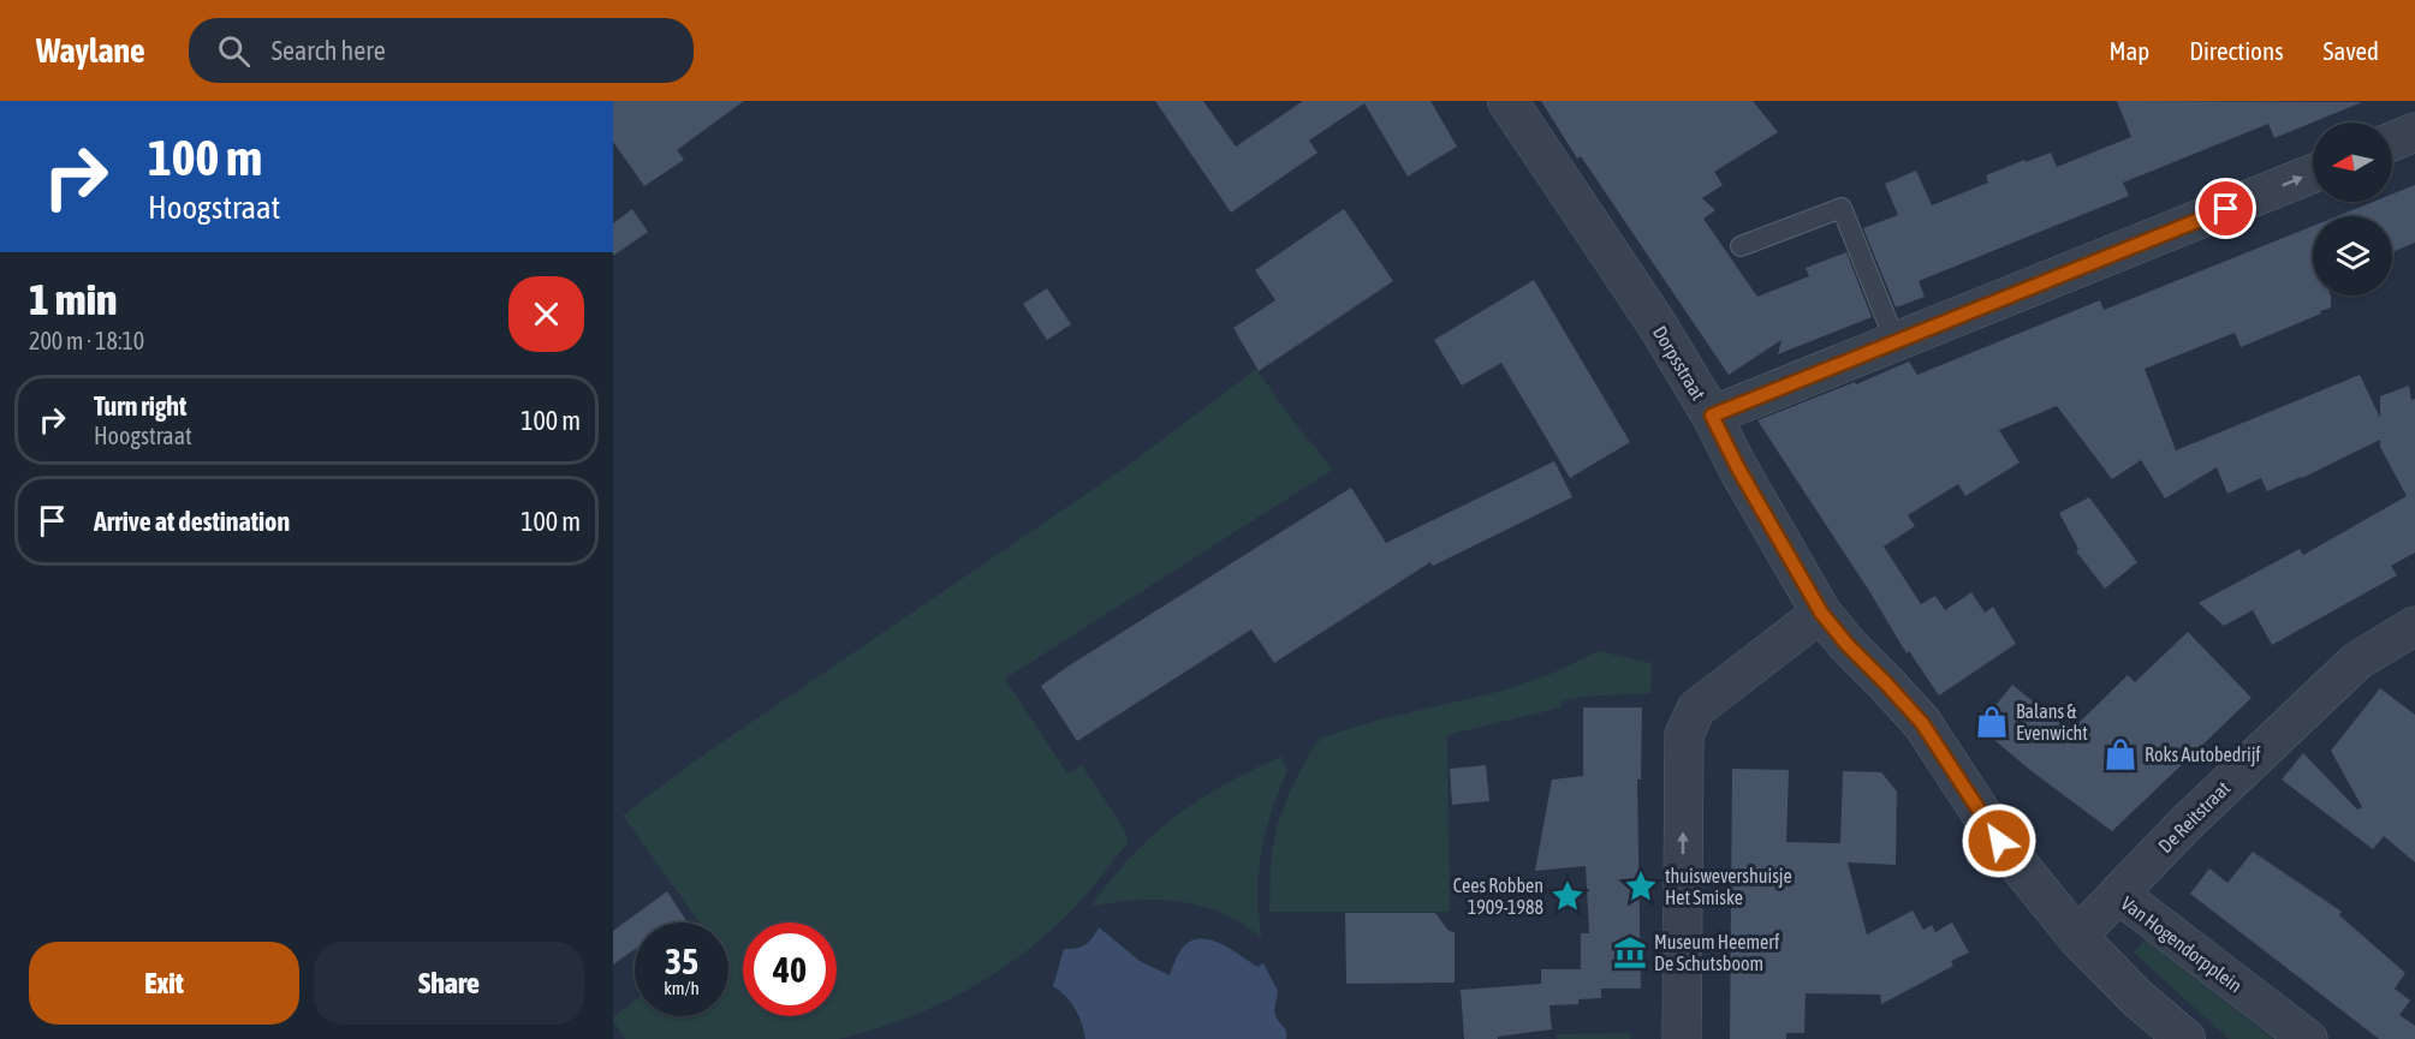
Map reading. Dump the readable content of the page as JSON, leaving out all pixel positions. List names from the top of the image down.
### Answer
{
  "streets": {
    "street": ["Dorpsstraat", "De Reitstraat", "Van Hogendorpplein"]
  },
  "crossings": [
    ["Dorpsstraat", "Van Hogendorpplein"],
    ["De Reitstraat", "Van Hogendorpplein"]
  ],
  "places": {
    "shop": ["Balans & Evenwicht", "Roks Autobedrijf"],
    "place": ["thuiswevershuisje Het Smiske", "Cees Robben 1909-1988"],
    "museum": ["Museum Heemerf De Schutsboom"]
  },
  "north": "left",
  "page": {
    "header": "Waylane",
    "search": "Search here",
    "nav": ["Map", "Directions", "Saved"],
    "turn": ["100 m", "Hoogstraat"],
    "heading": ["1 min", "200 m · 18:10"],
    "list": [
      {
        "name": "Turn right",
        "note": "Hoogstraat",
        "value": "100 m"
      },
      {
        "name": "Arrive at destination",
        "value": "100 m"
      }
    ],
    "speed": "35 km/h",
    "limit": "40",
    "buttons": ["Exit", "Share"]
  }
}
